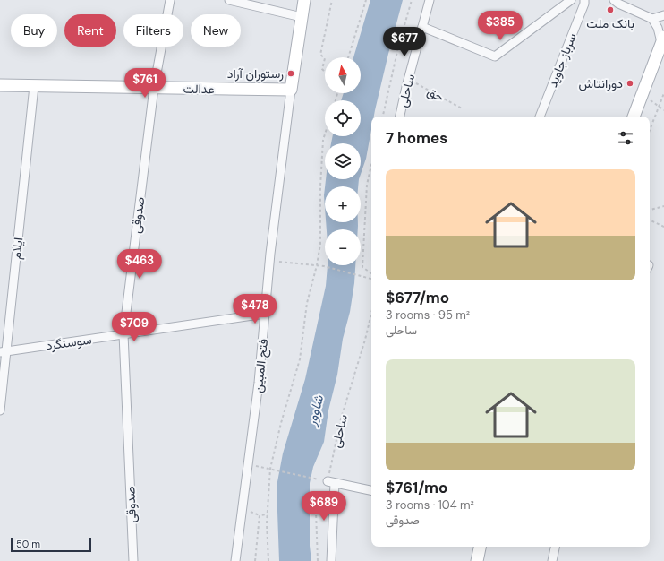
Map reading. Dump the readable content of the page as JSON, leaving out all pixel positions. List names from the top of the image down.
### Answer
{
  "streets": {
    "street": [
      "سرباز جاوید",
      "عدالت",
      "ساحلی",
      "صدوقی",
      "ایلام",
      "سوسنگرد",
      "فتح المبین"
    ],
    "path": ["حق"]
  },
  "crossings": [
    ["عدالت", "صدوقی"],
    ["عدالت", "ایلام"],
    ["عدالت", "فتح المبین"],
    ["ساحلی", "حق"],
    ["صدوقی", "سوسنگرد"],
    ["ایلام", "سوسنگرد"],
    ["سوسنگرد", "فتح المبین"]
  ],
  "water": ["شاوور"],
  "places": ["بانک ملت", "رستوران آراد", "دورانتاش"],
  "scale_bar": "50 m",
  "north": "top",
  "page": {
    "price": [
      "$385",
      "$677",
      "$761",
      "$463",
      "$478",
      "$709",
      "$689"
    ],
    "chip": [
      "Buy",
      "Rent",
      "Filters",
      "New"
    ],
    "map_buttons": ["+", "−"],
    "heading": "7 homes",
    "list": [
      {
        "name": "$677/mo",
        "note": "3 rooms · 95 m² · ساحلی"
      },
      {
        "name": "$761/mo",
        "note": "3 rooms · 104 m² · صدوقی"
      }
    ],
    "scale": "50 m"
  }
}
